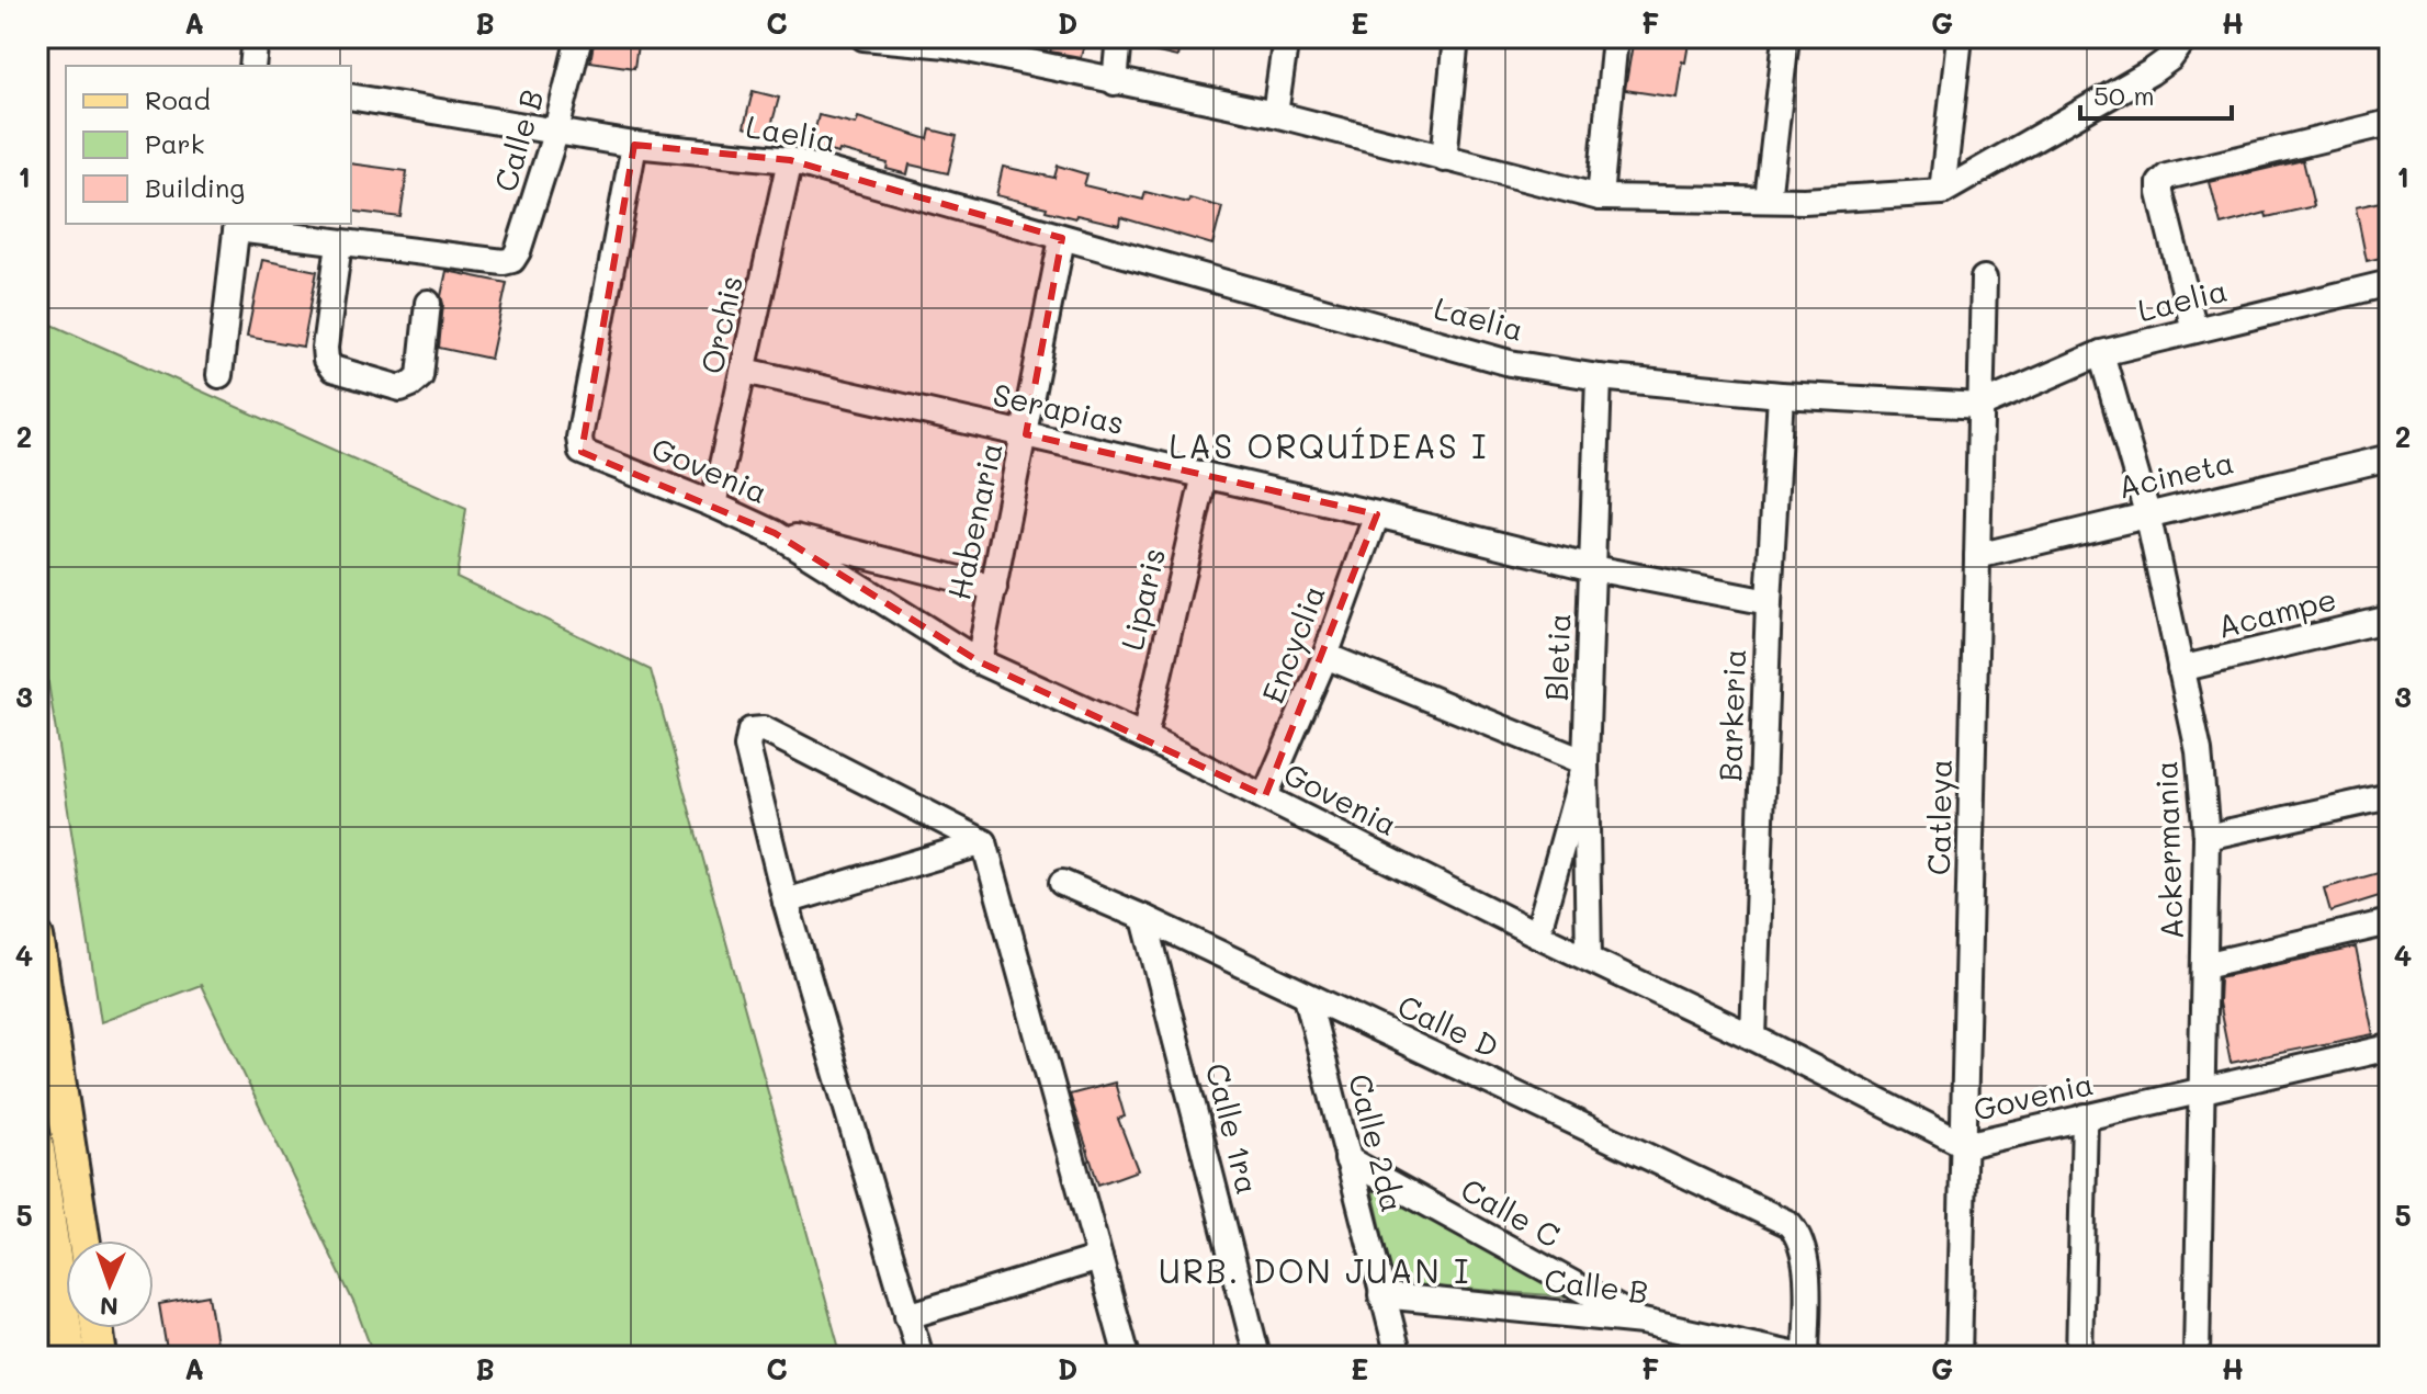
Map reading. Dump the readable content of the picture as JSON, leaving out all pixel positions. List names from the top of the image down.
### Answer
{
  "streets": {
    "street": [
      "Laelia",
      "Calle B",
      "Orchis",
      "Serapias",
      "Govenia",
      "Acineta",
      "Habenaria",
      "Liparis",
      "Acampe",
      "Encyclia",
      "Bletia",
      "Barkeria",
      "Catleya",
      "Ackermania",
      "Calle D",
      "Calle 1ra",
      "Calle 2da",
      "Calle C"
    ]
  },
  "crossings": [
    ["Laelia", "Calle B"],
    ["Laelia", "Orchis"],
    ["Laelia", "Govenia"],
    ["Laelia", "Habenaria"],
    ["Laelia", "Bletia"],
    ["Laelia", "Barkeria"],
    ["Laelia", "Catleya"],
    ["Laelia", "Ackermania"],
    ["Calle B", "Calle D"],
    ["Calle B", "Calle 2da"],
    ["Calle B", "Calle C"],
    ["Orchis", "Serapias"],
    ["Orchis", "Govenia"],
    ["Serapias", "Habenaria"],
    ["Serapias", "Liparis"],
    ["Serapias", "Encyclia"],
    ["Serapias", "Bletia"],
    ["Serapias", "Barkeria"],
    ["Govenia", "Habenaria"],
    ["Govenia", "Liparis"],
    ["Govenia", "Encyclia"],
    ["Govenia", "Bletia"],
    ["Govenia", "Barkeria"],
    ["Govenia", "Catleya"],
    ["Govenia", "Ackermania"],
    ["Acineta", "Catleya"],
    ["Acineta", "Ackermania"],
    ["Acampe", "Ackermania"],
    ["Calle D", "Calle 1ra"],
    ["Calle D", "Calle 2da"],
    ["Calle 2da", "Calle C"]
  ],
  "districts": ["LAS ORQUÍDEAS I", "URB. DON JUAN I"],
  "legend": ["Road", "Park", "Building"],
  "scale_bar": "50 m",
  "north": "bottom",
  "grid": {
    "columns": [
      "A",
      "B",
      "C",
      "D",
      "E",
      "F",
      "G",
      "H"
    ],
    "rows": [
      "1",
      "2",
      "3",
      "4",
      "5"
    ]
  }
}
